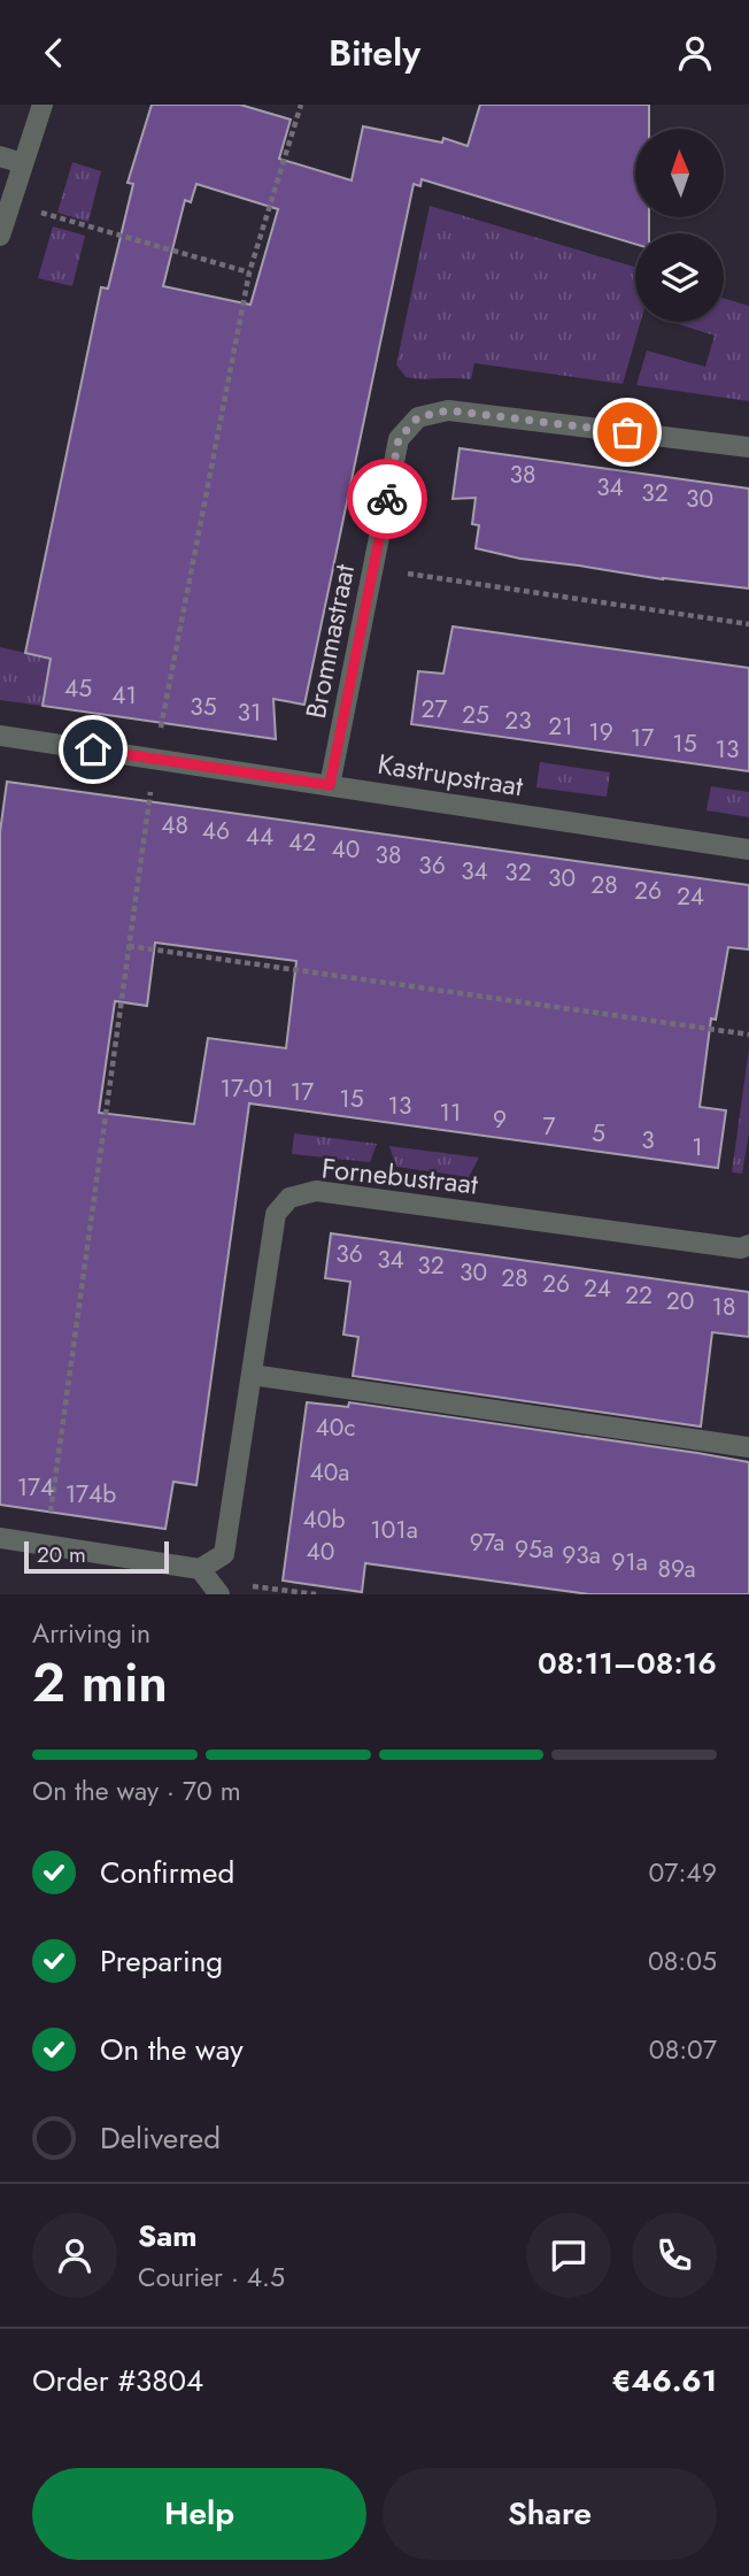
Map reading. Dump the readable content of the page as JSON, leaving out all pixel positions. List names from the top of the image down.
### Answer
{
  "streets": {
    "street": ["Brommastraat", "Kastrupstraat", "Fornebustraat"]
  },
  "crossings": [
    ["Brommastraat", "Kastrupstraat"]
  ],
  "house_numbers": [
    "38",
    "34",
    "32",
    "30",
    "45",
    "41",
    "35",
    "27",
    "31",
    "25",
    "23",
    "21",
    "19",
    "17",
    "15",
    "13",
    "48",
    "46",
    "44",
    "42",
    "40",
    "38",
    "36",
    "34",
    "32",
    "30",
    "28",
    "26",
    "24",
    "17-01",
    "17",
    "15",
    "13",
    "11",
    "9",
    "7",
    "5",
    "3",
    "1",
    "36",
    "34",
    "32",
    "30",
    "28",
    "26",
    "24",
    "22",
    "20",
    "18",
    "40c",
    "40a",
    "174",
    "174b",
    "40b",
    "101a",
    "97a",
    "95a",
    "40",
    "93a",
    "91a",
    "89a"
  ],
  "scale_bar": "20 m",
  "north": "top",
  "page": {
    "header": "Bitely",
    "scale": "20 m",
    "heading": ["2 min", "Arriving in", "08:11–08:16"],
    "panel": [
      "Sam",
      "Courier · 4.5",
      "Order #3804",
      "€46.61"
    ],
    "bar": "On the way · 70 m",
    "list": [
      ["Confirmed", "07:49"],
      ["Preparing", "08:05"],
      ["On the way", "08:07"],
      "Delivered"
    ],
    "buttons": ["Help", "Share"]
  }
}
